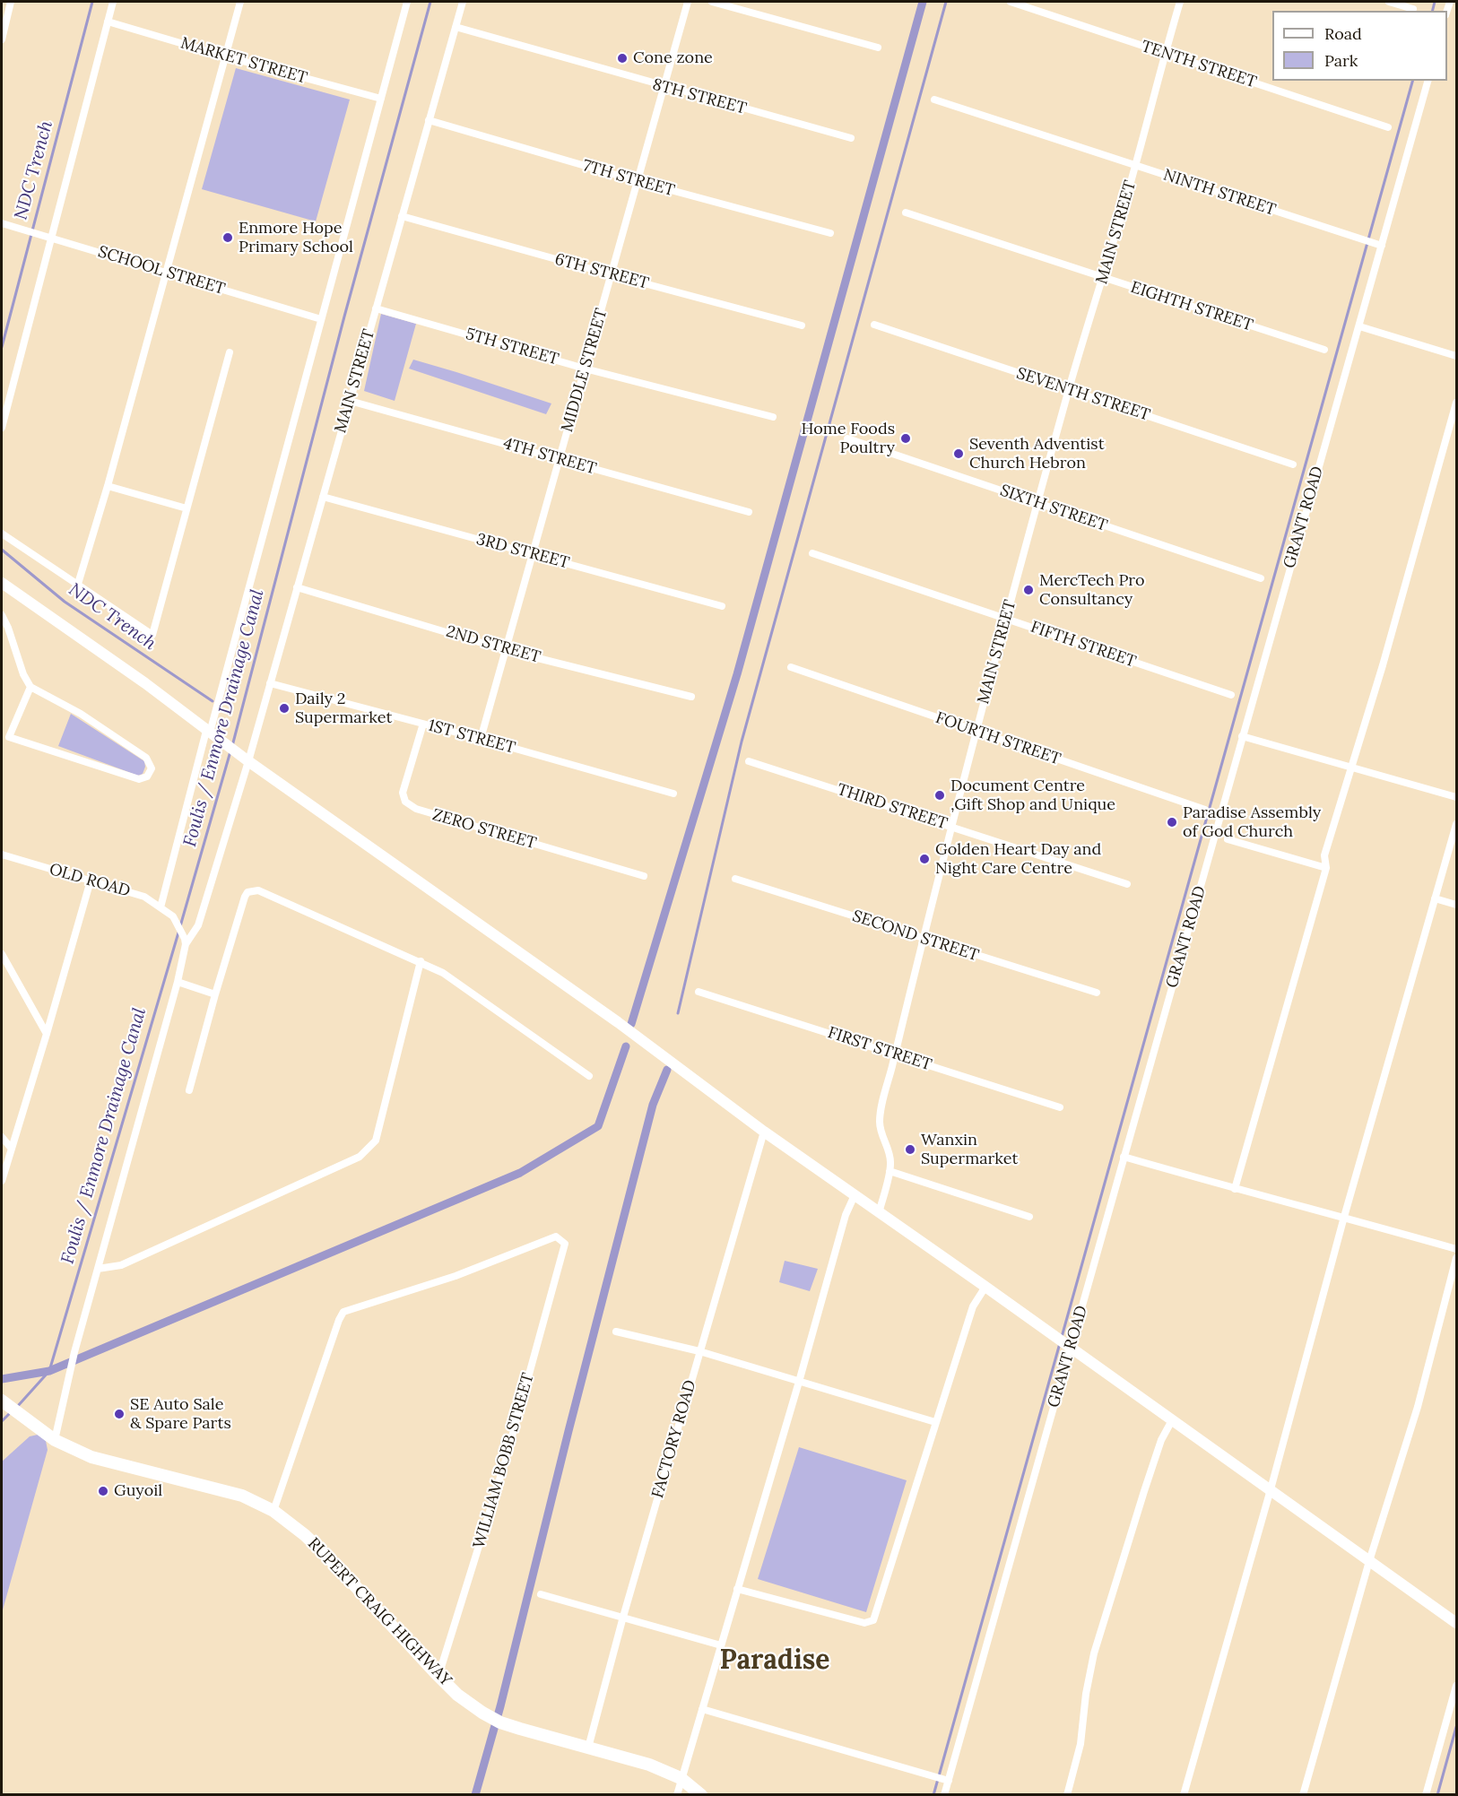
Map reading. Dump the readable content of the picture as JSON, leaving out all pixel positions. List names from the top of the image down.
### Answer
{
  "streets": {
    "main road": ["RUPERT CRAIG HIGHWAY"],
    "street": [
      "MARKET STREET",
      "TENTH STREET",
      "8TH STREET",
      "7TH STREET",
      "NINTH STREET",
      "MAIN STREET",
      "SCHOOL STREET",
      "6TH STREET",
      "EIGHTH STREET",
      "5TH STREET",
      "MIDDLE STREET",
      "SEVENTH STREET",
      "4TH STREET",
      "SIXTH STREET",
      "GRANT ROAD",
      "3RD STREET",
      "2ND STREET",
      "FIFTH STREET",
      "1ST STREET",
      "FOURTH STREET",
      "THIRD STREET",
      "ZERO STREET",
      "OLD ROAD",
      "SECOND STREET",
      "FIRST STREET",
      "FACTORY ROAD",
      "WILLIAM BOBB STREET"
    ]
  },
  "crossings": [
    ["TENTH STREET", "MAIN STREET"],
    ["8TH STREET", "MAIN STREET"],
    ["8TH STREET", "MIDDLE STREET"],
    ["7TH STREET", "MAIN STREET"],
    ["7TH STREET", "MIDDLE STREET"],
    ["NINTH STREET", "MAIN STREET"],
    ["NINTH STREET", "GRANT ROAD"],
    ["MAIN STREET", "6TH STREET"],
    ["MAIN STREET", "EIGHTH STREET"],
    ["MAIN STREET", "5TH STREET"],
    ["MAIN STREET", "SEVENTH STREET"],
    ["MAIN STREET", "4TH STREET"],
    ["MAIN STREET", "SIXTH STREET"],
    ["MAIN STREET", "3RD STREET"],
    ["MAIN STREET", "2ND STREET"],
    ["MAIN STREET", "FIFTH STREET"],
    ["MAIN STREET", "1ST STREET"],
    ["MAIN STREET", "FOURTH STREET"],
    ["MAIN STREET", "THIRD STREET"],
    ["MAIN STREET", "OLD ROAD"],
    ["MAIN STREET", "SECOND STREET"],
    ["MAIN STREET", "FIRST STREET"],
    ["MAIN STREET", "RUPERT CRAIG HIGHWAY"],
    ["6TH STREET", "MIDDLE STREET"],
    ["5TH STREET", "MIDDLE STREET"],
    ["MIDDLE STREET", "4TH STREET"],
    ["MIDDLE STREET", "3RD STREET"],
    ["MIDDLE STREET", "2ND STREET"],
    ["MIDDLE STREET", "1ST STREET"],
    ["1ST STREET", "ZERO STREET"],
    ["FACTORY ROAD", "RUPERT CRAIG HIGHWAY"],
    ["WILLIAM BOBB STREET", "RUPERT CRAIG HIGHWAY"]
  ],
  "districts": ["Paradise"],
  "water": ["NDC Trench", "Foulis / Enmore Drainage Canal"],
  "places": [
    "Cone zone",
    "Enmore Hope Primary School",
    "Home Foods Poultry",
    "Seventh Adventist Church Hebron",
    "MercTech Pro Consultancy",
    "Daily 2 Supermarket",
    "Document Centre ,Gift Shop and Unique",
    "Paradise Assembly of God Church",
    "Golden Heart Day and Night Care Centre",
    "Wanxin Supermarket",
    "SE Auto Sale & Spare Parts",
    "Guyoil"
  ],
  "legend": ["Road", "Park"]
}
